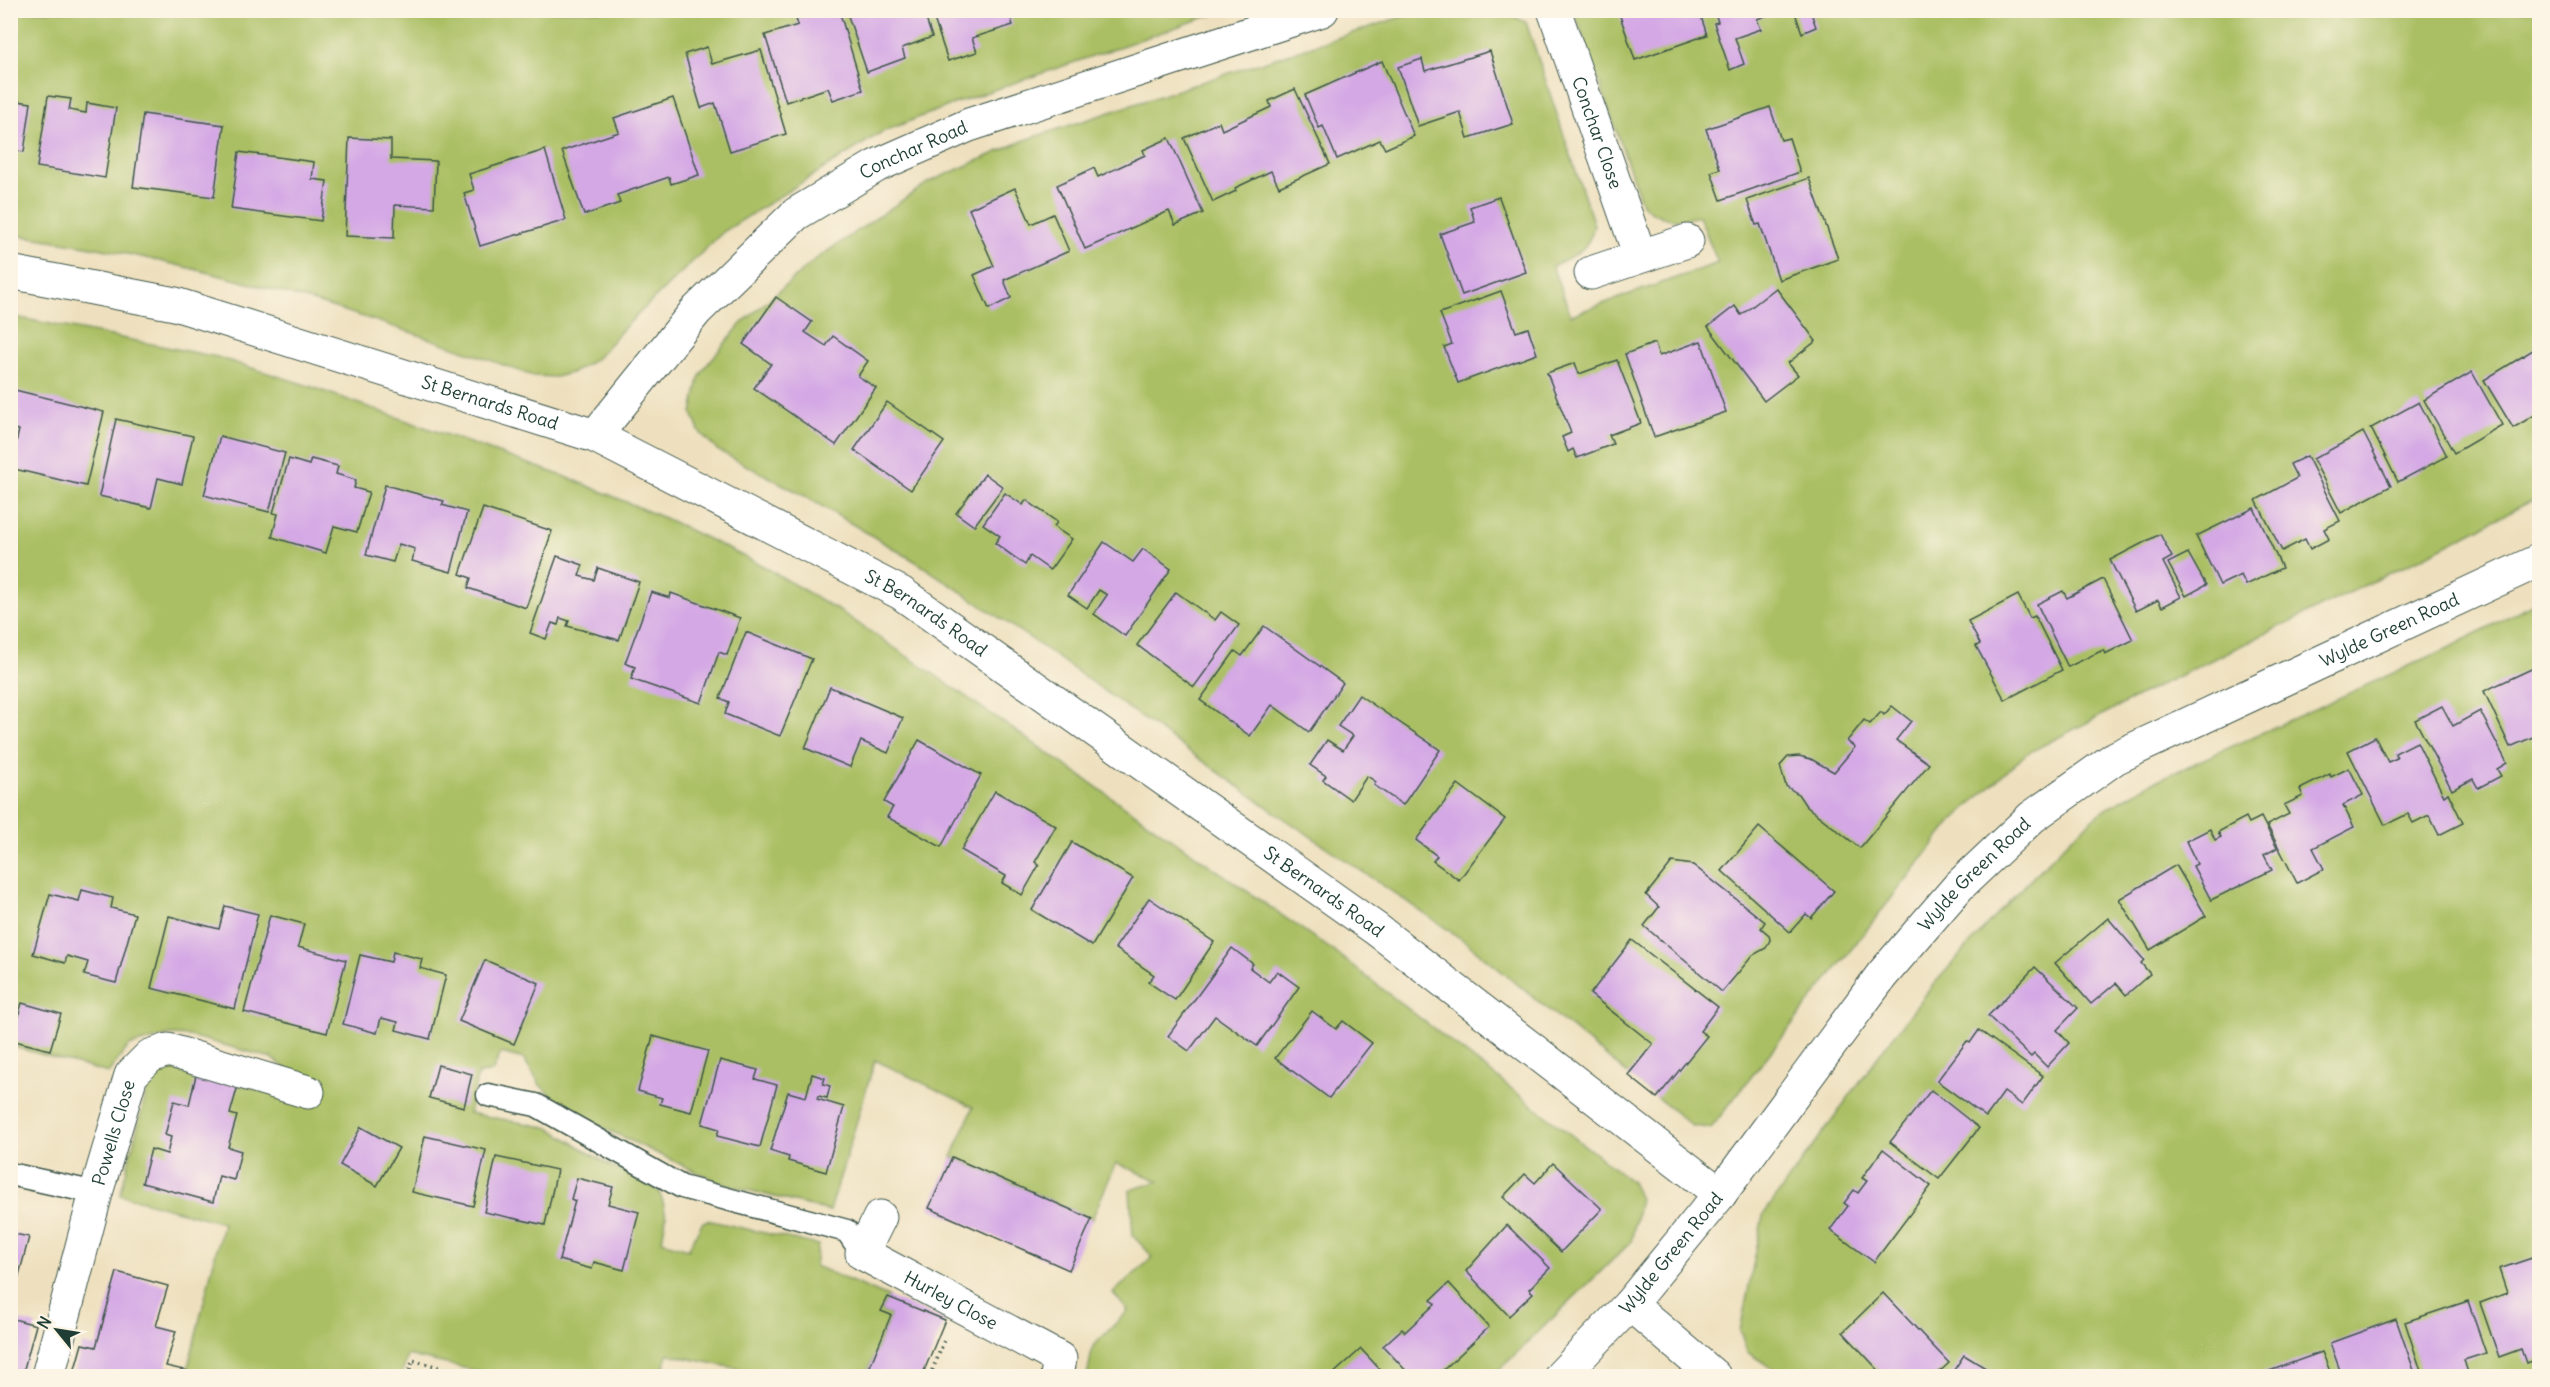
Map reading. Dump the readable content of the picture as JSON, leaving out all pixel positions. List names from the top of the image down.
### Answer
{
  "streets": {
    "street": [
      "Conchar Close",
      "Conchar Road",
      "St Bernards Road",
      "Wylde Green Road",
      "Powells Close",
      "Hurley Close"
    ]
  },
  "crossings": [
    ["Conchar Road", "St Bernards Road"],
    ["St Bernards Road", "Wylde Green Road"]
  ],
  "north": "top left"
}
